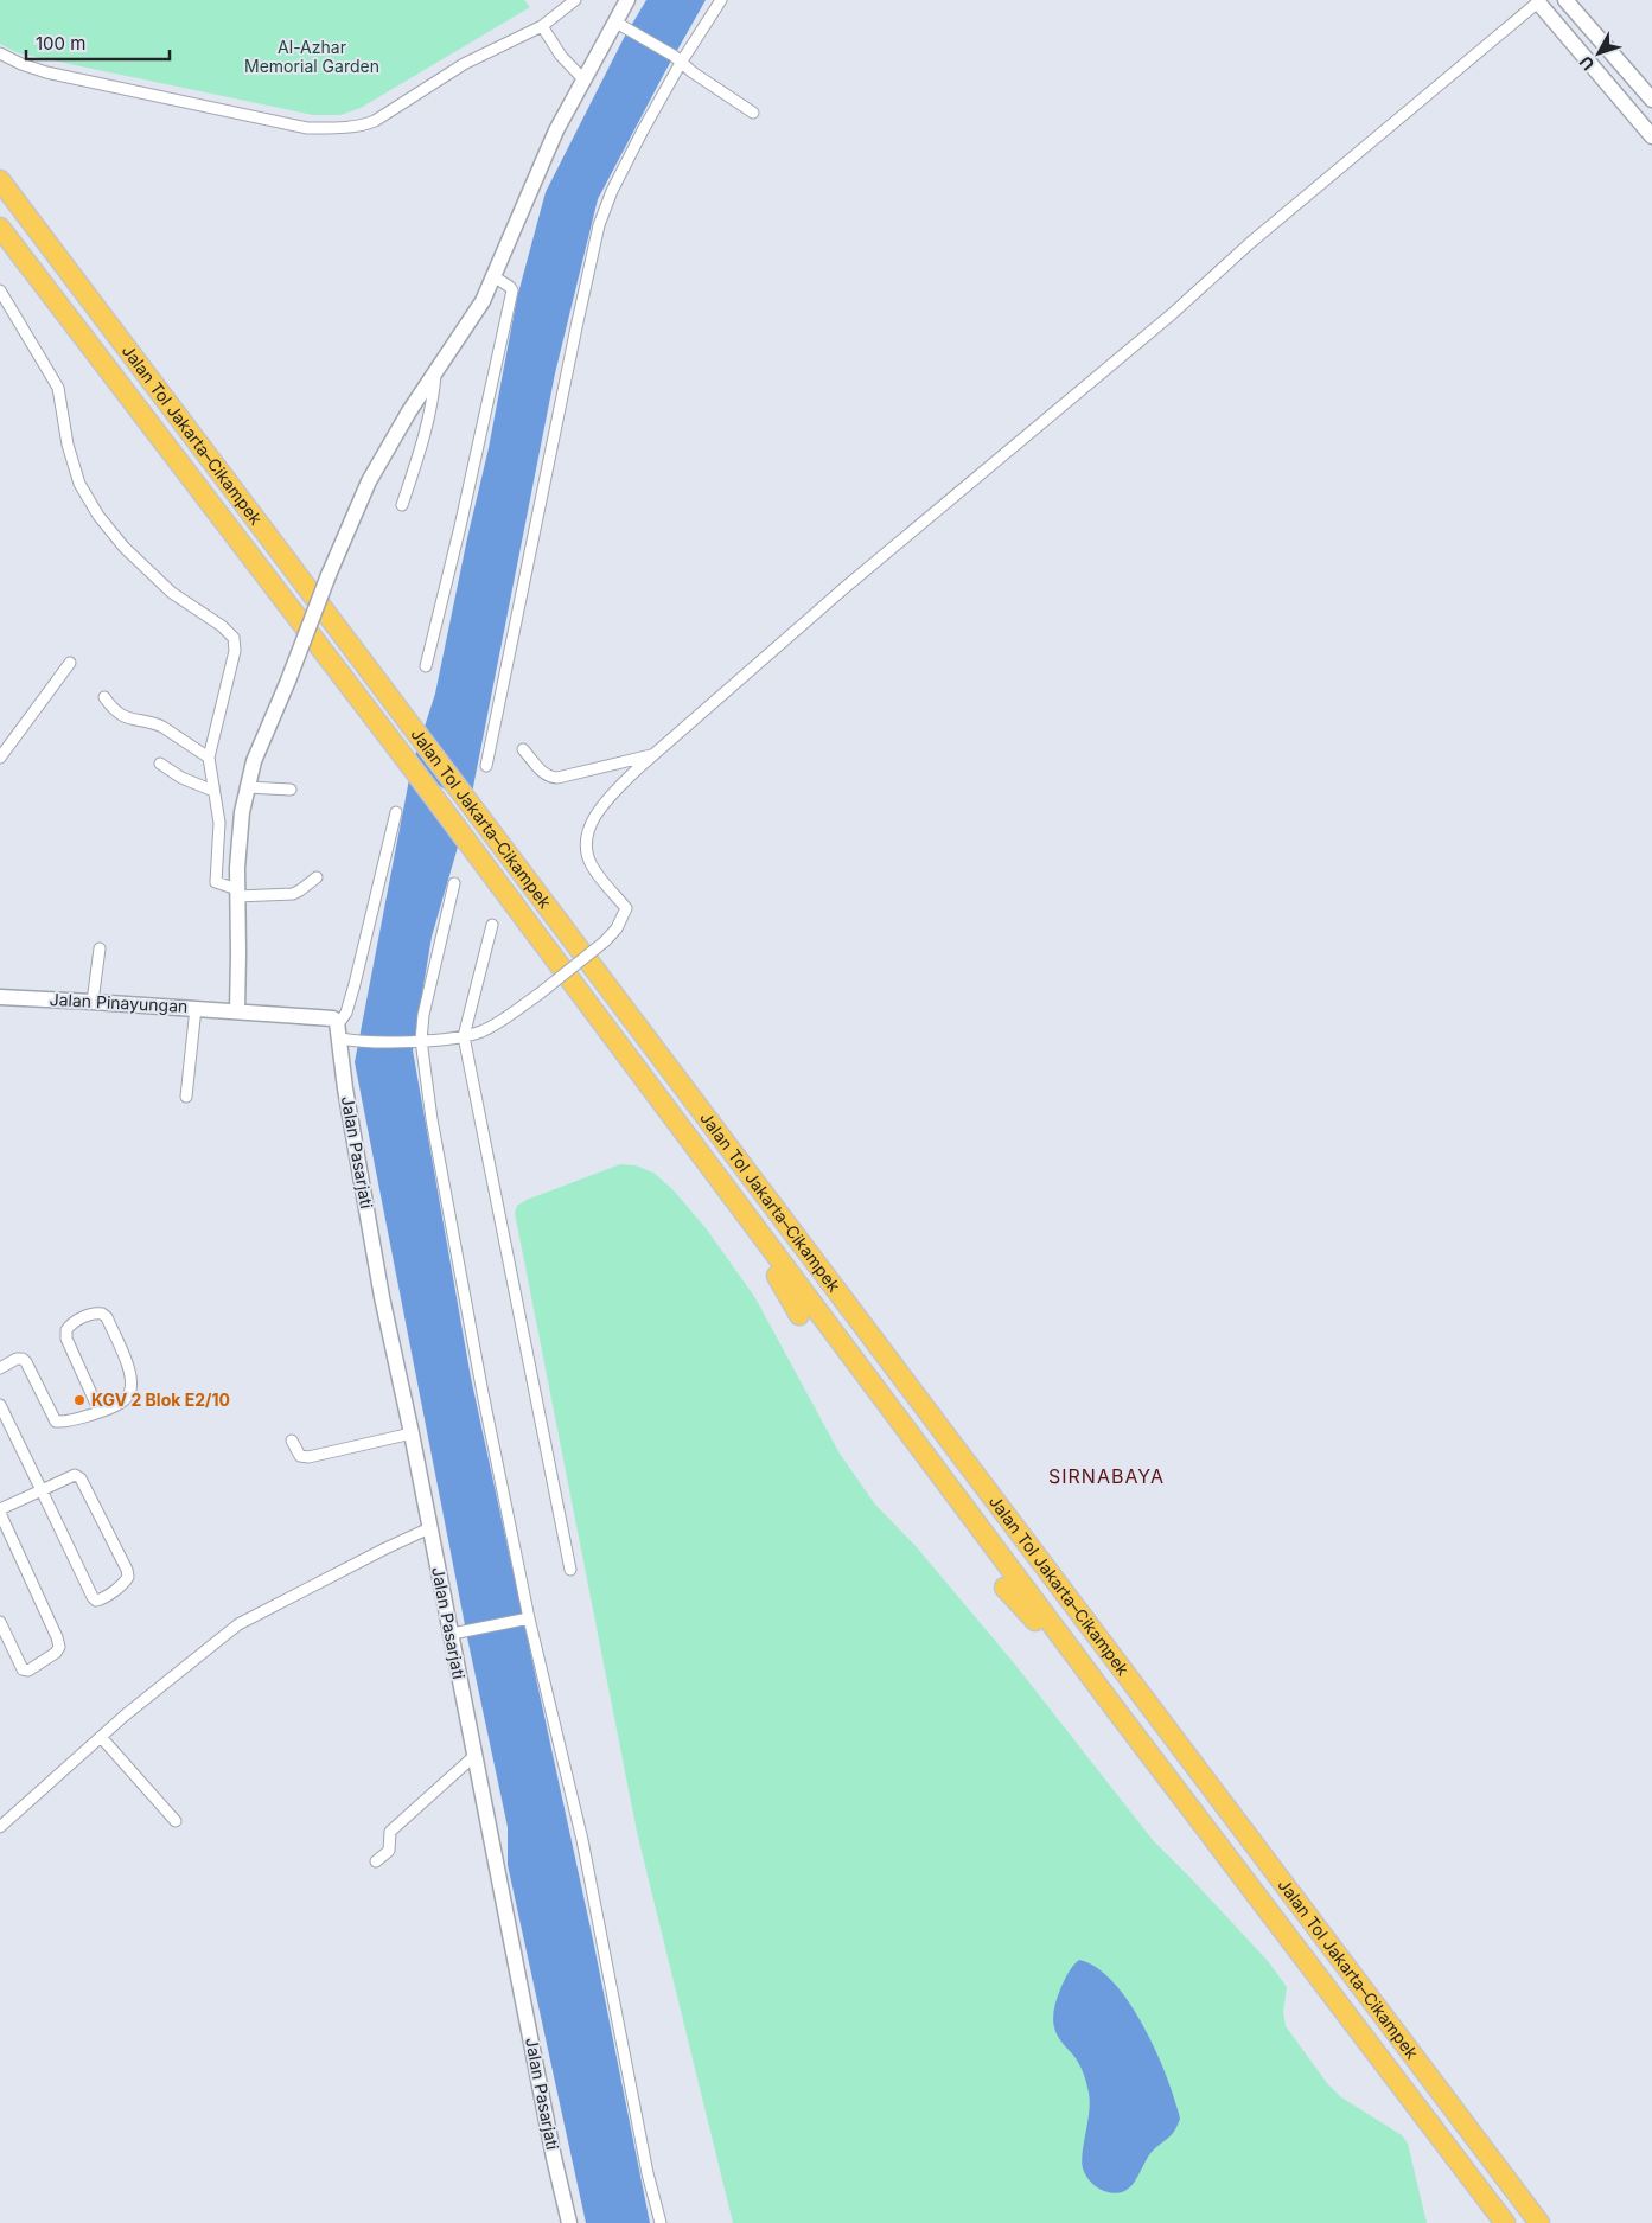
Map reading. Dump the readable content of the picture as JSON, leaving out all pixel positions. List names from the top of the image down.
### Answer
{
  "streets": {
    "highway": ["Jalan Tol Jakarta–Cikampek"],
    "main road": ["Jalan Pinayungan", "Jalan Pasarjati"]
  },
  "crossings": [
    ["Jalan Pinayungan", "Jalan Pasarjati"]
  ],
  "districts": ["SIRNABAYA"],
  "parks": ["Al-Azhar Memorial Garden"],
  "places": ["KGV 2 Blok E2/10"],
  "scale_bar": "100 m",
  "north": "bottom left"
}
